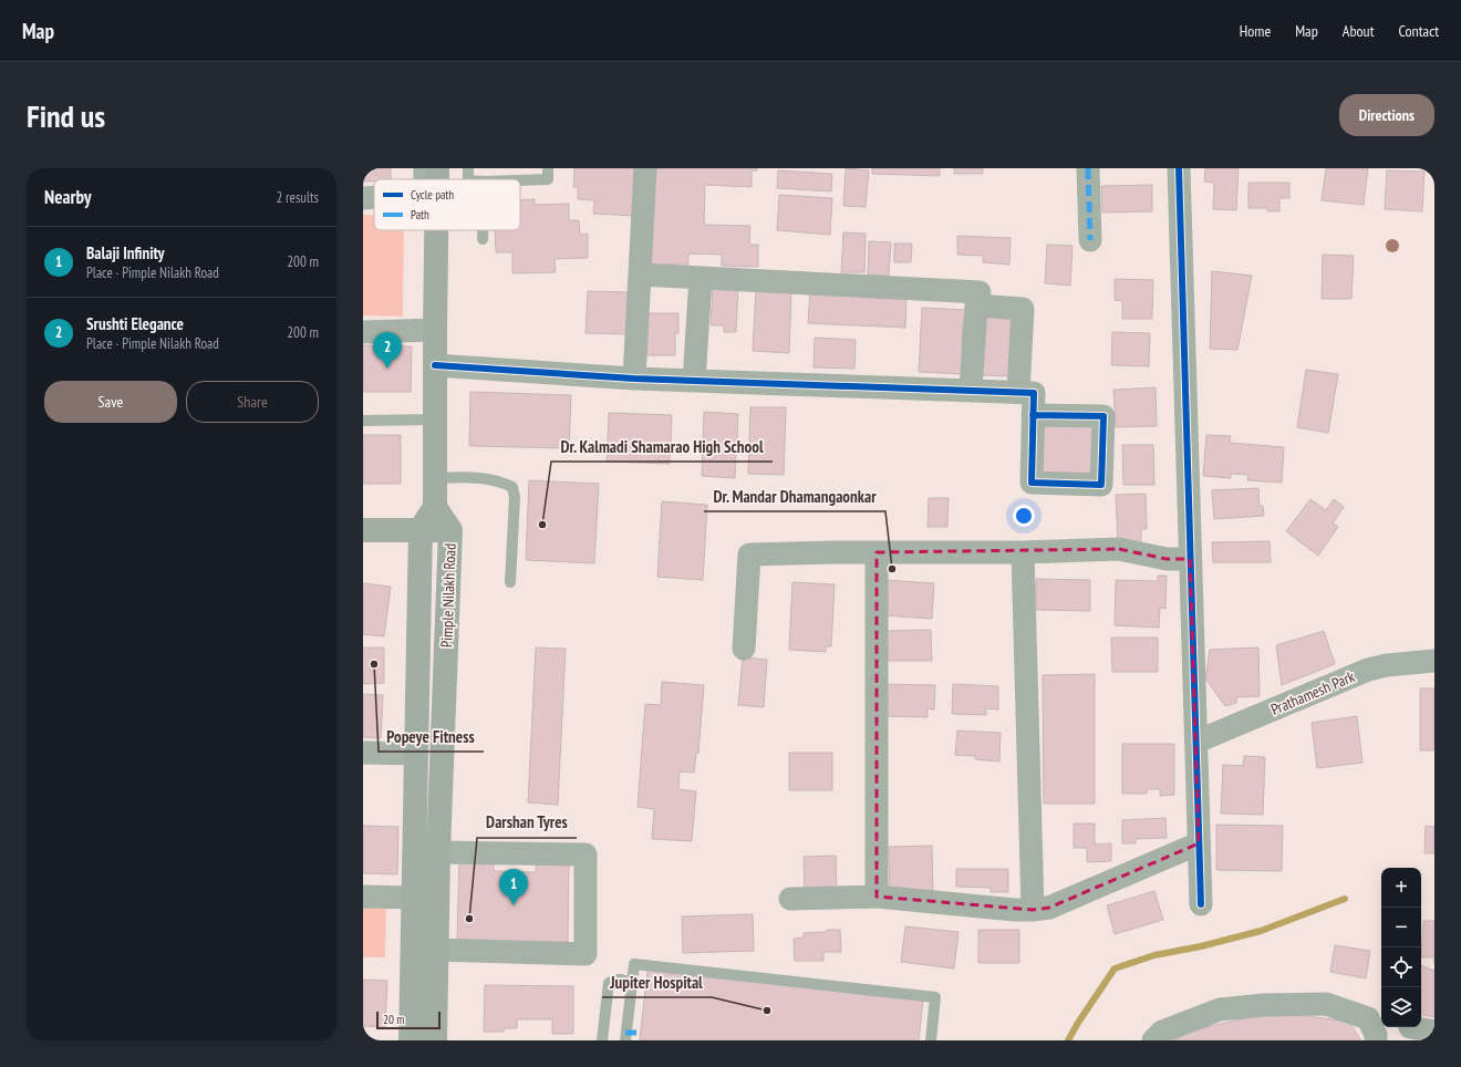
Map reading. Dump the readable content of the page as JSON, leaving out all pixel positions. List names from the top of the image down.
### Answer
{
  "streets": {
    "main road": ["Pimple Nilakh Road"],
    "street": ["Prathamesh Park"]
  },
  "places": [
    "Dr. Kalmadi Shamarao High School",
    "Dr. Mandar Dhamangaonkar",
    "Popeye Fitness",
    "Darshan Tyres",
    "Jupiter Hospital"
  ],
  "legend": ["Cycle path", "Path"],
  "scale_bar": "20 m",
  "page": {
    "header": "Map",
    "nav": [
      "Home",
      "Map",
      "About",
      "Contact"
    ],
    "buttons": [
      "Directions",
      ["Save", "Share"]
    ],
    "title": "Find us",
    "heading": ["Nearby", "2 results"],
    "list": [
      {
        "mark": "1",
        "name": "Balaji Infinity",
        "note": "Place · Pimple Nilakh Road",
        "value": "200 m"
      },
      {
        "mark": "2",
        "name": "Srushti Elegance",
        "note": "Place · Pimple Nilakh Road",
        "value": "200 m"
      }
    ],
    "pins": ["2", "1"],
    "map_buttons": ["+", "−"],
    "scale": "20 m"
  }
}
